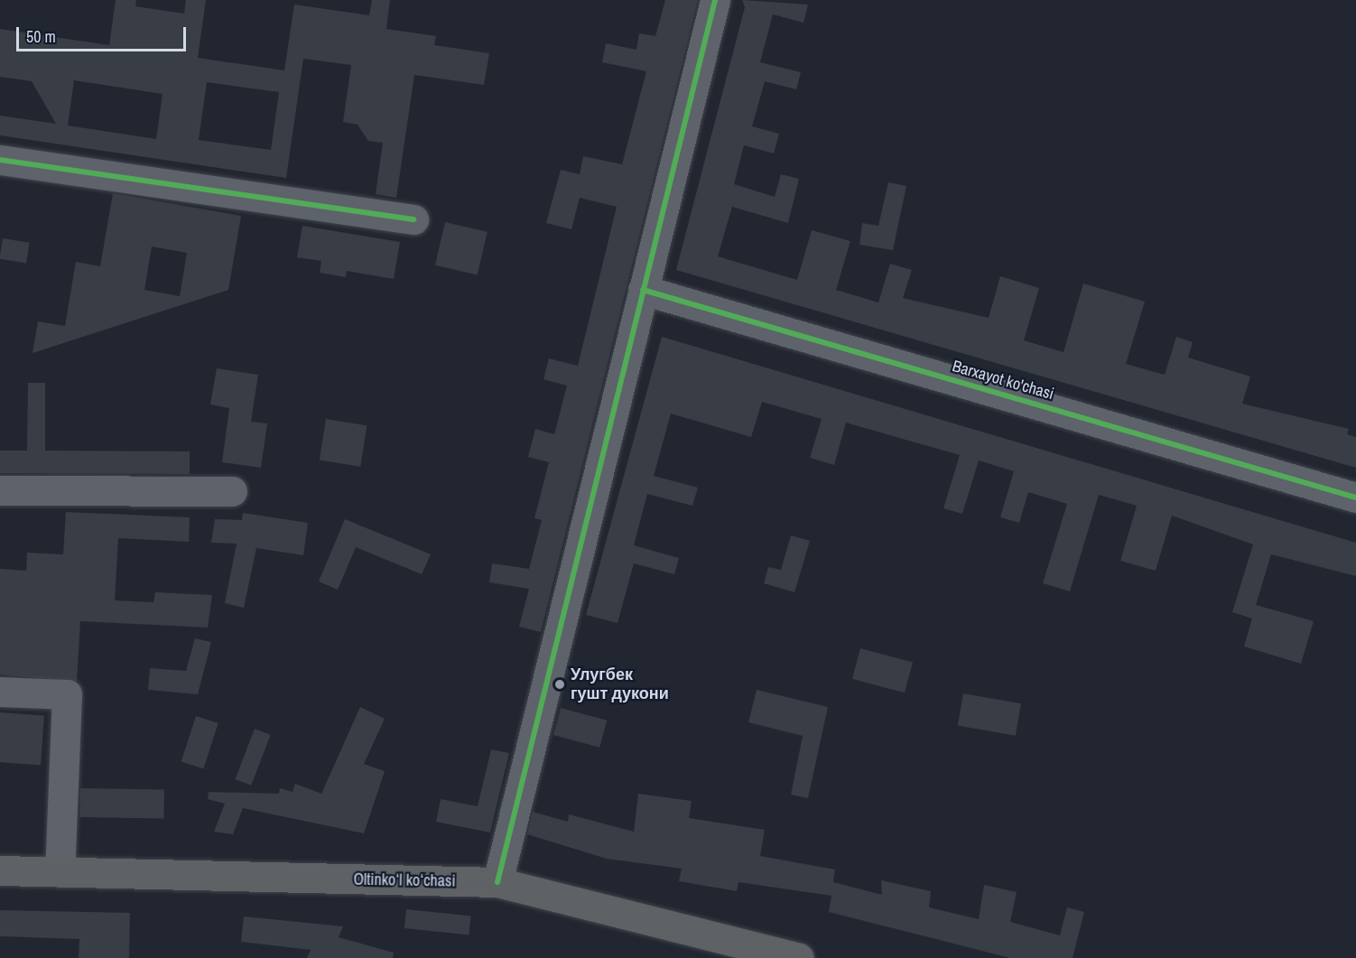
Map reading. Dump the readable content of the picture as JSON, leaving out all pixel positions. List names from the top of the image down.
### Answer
{
  "streets": {
    "main road": ["Oltinkoʻl koʻchasi"],
    "street": ["Barxayot ko'chasi"]
  },
  "places": ["Улугбек гушт дукони"],
  "scale_bar": "50 m"
}
